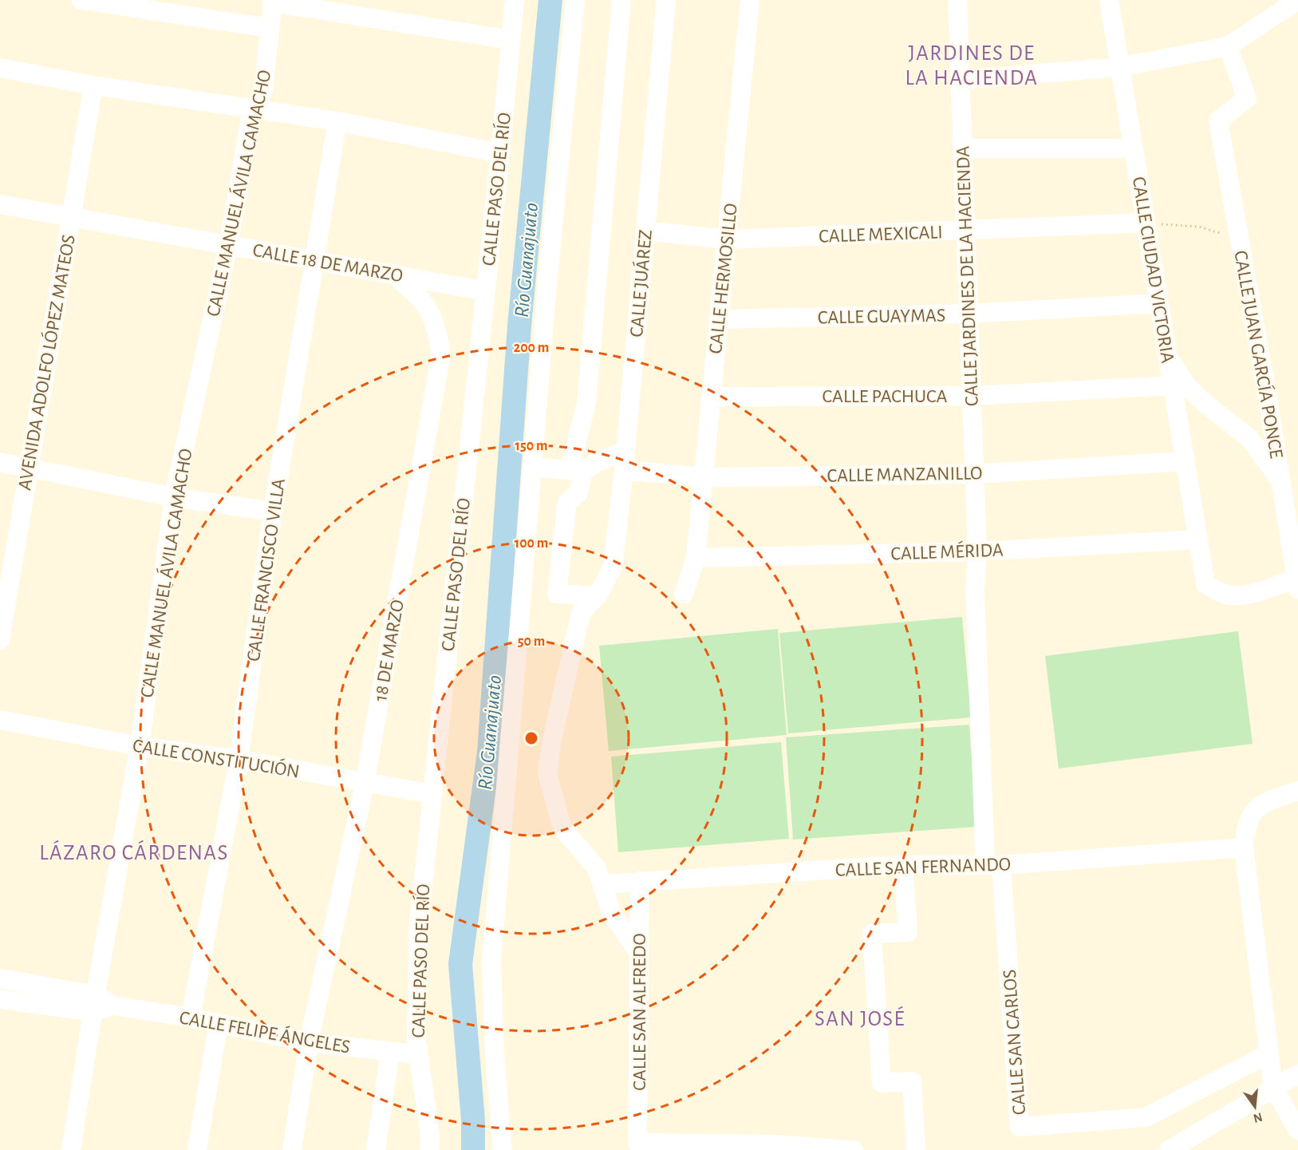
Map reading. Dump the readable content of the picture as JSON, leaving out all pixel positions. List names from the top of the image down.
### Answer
{
  "streets": {
    "street": [
      "CALLE PASO DEL RÍO",
      "CALLE MANUEL ÁVILA CAMACHO",
      "CALLE MEXICALI",
      "CALLE 18 DE MARZO",
      "CALLE CIUDAD VICTORIA",
      "CALLE JARDINES DE LA HACIENDA",
      "CALLE HERMOSILLO",
      "CALLE JUÁREZ",
      "CALLE GUAYMAS",
      "CALLE JUAN GARCÍA PONCE",
      "AVENIDA ADOLFO LÓPEZ MATEOS",
      "CALLE PACHUCA",
      "CALLE MANZANILLO",
      "CALLE MÉRIDA",
      "CALLE FRANCISCO VILLA",
      "18 DE MARZO",
      "CALLE CONSTITUCIÓN",
      "CALLE SAN FERNANDO",
      "CALLE SAN ALFREDO",
      "CALLE FELIPE ÁNGELES",
      "CALLE SAN CARLOS"
    ]
  },
  "crossings": [
    ["CALLE PASO DEL RÍO", "CALLE 18 DE MARZO"],
    ["CALLE PASO DEL RÍO", "CALLE CONSTITUCIÓN"],
    ["CALLE PASO DEL RÍO", "CALLE FELIPE ÁNGELES"],
    ["CALLE MANUEL ÁVILA CAMACHO", "CALLE 18 DE MARZO"],
    ["CALLE MANUEL ÁVILA CAMACHO", "CALLE CONSTITUCIÓN"],
    ["CALLE MANUEL ÁVILA CAMACHO", "CALLE FELIPE ÁNGELES"],
    ["CALLE MEXICALI", "CALLE CIUDAD VICTORIA"],
    ["CALLE MEXICALI", "CALLE JARDINES DE LA HACIENDA"],
    ["CALLE MEXICALI", "CALLE HERMOSILLO"],
    ["CALLE MEXICALI", "CALLE JUÁREZ"],
    ["CALLE 18 DE MARZO", "AVENIDA ADOLFO LÓPEZ MATEOS"],
    ["CALLE 18 DE MARZO", "CALLE FRANCISCO VILLA"],
    ["CALLE 18 DE MARZO", "18 DE MARZO"],
    ["CALLE CIUDAD VICTORIA", "CALLE GUAYMAS"],
    ["CALLE CIUDAD VICTORIA", "CALLE JUAN GARCÍA PONCE"],
    ["CALLE CIUDAD VICTORIA", "CALLE PACHUCA"],
    ["CALLE CIUDAD VICTORIA", "CALLE MANZANILLO"],
    ["CALLE CIUDAD VICTORIA", "CALLE MÉRIDA"],
    ["CALLE JARDINES DE LA HACIENDA", "CALLE GUAYMAS"],
    ["CALLE JARDINES DE LA HACIENDA", "CALLE PACHUCA"],
    ["CALLE JARDINES DE LA HACIENDA", "CALLE MANZANILLO"],
    ["CALLE JARDINES DE LA HACIENDA", "CALLE MÉRIDA"],
    ["CALLE JARDINES DE LA HACIENDA", "CALLE SAN FERNANDO"],
    ["CALLE JARDINES DE LA HACIENDA", "CALLE SAN CARLOS"],
    ["CALLE HERMOSILLO", "CALLE GUAYMAS"],
    ["CALLE HERMOSILLO", "CALLE PACHUCA"],
    ["CALLE HERMOSILLO", "CALLE MANZANILLO"],
    ["CALLE HERMOSILLO", "CALLE MÉRIDA"],
    ["CALLE JUÁREZ", "CALLE MANZANILLO"],
    ["CALLE FRANCISCO VILLA", "CALLE CONSTITUCIÓN"],
    ["CALLE FRANCISCO VILLA", "CALLE FELIPE ÁNGELES"],
    ["18 DE MARZO", "CALLE CONSTITUCIÓN"],
    ["18 DE MARZO", "CALLE FELIPE ÁNGELES"],
    ["CALLE SAN FERNANDO", "CALLE SAN ALFREDO"],
    ["CALLE SAN FERNANDO", "CALLE SAN CARLOS"]
  ],
  "districts": ["JARDINES DE LA HACIENDA", "LÁZARO CÁRDENAS", "SAN JOSÉ"],
  "water": ["Río Guanajuato"],
  "north": "bottom",
  "rings": [
    "200 m",
    "150 m",
    "100 m",
    "50 m"
  ]
}
